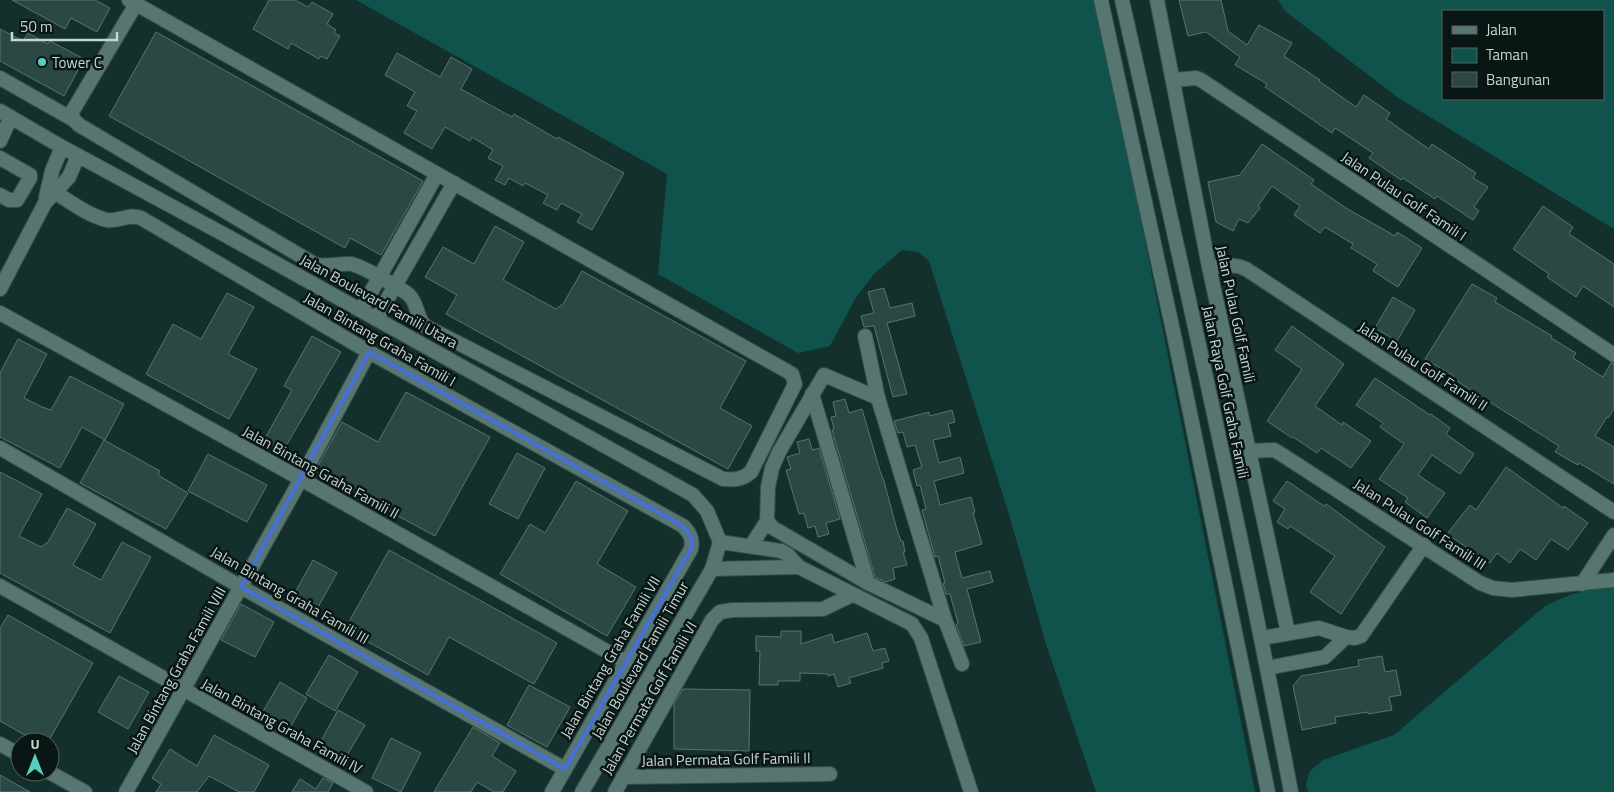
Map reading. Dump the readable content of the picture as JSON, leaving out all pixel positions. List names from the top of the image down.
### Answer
{
  "streets": {
    "street": [
      "Jalan Pulau Golf Famili I",
      "Jalan Boulevard Famili Utara",
      "Jalan Pulau Golf Famili",
      "Jalan Bintang Graha Famili I",
      "Jalan Pulau Golf Famili II",
      "Jalan Raya Golf Graha Famili",
      "Jalan Bintang Graha Famili II",
      "Jalan Pulau Golf Famili III",
      "Jalan Bintang Graha Famili III",
      "Jalan Bintang Graha Famili VII",
      "Jalan Boulevard Famili Timur",
      "Jalan Bintang Graha Famili VIII",
      "Jalan Permata Golf Famili VI",
      "Jalan Bintang Graha Famili IV",
      "Jalan Permata Golf Famili II"
    ]
  },
  "crossings": [
    ["Jalan Pulau Golf Famili I", "Jalan Pulau Golf Famili"],
    ["Jalan Boulevard Famili Utara", "Jalan Boulevard Famili Timur"],
    ["Jalan Pulau Golf Famili", "Jalan Pulau Golf Famili II"],
    ["Jalan Pulau Golf Famili", "Jalan Pulau Golf Famili III"],
    ["Jalan Bintang Graha Famili I", "Jalan Bintang Graha Famili VII"],
    ["Jalan Bintang Graha Famili I", "Jalan Bintang Graha Famili VIII"],
    ["Jalan Bintang Graha Famili II", "Jalan Bintang Graha Famili VII"],
    ["Jalan Bintang Graha Famili II", "Jalan Bintang Graha Famili VIII"],
    ["Jalan Bintang Graha Famili III", "Jalan Bintang Graha Famili VII"],
    ["Jalan Bintang Graha Famili III", "Jalan Bintang Graha Famili VIII"],
    ["Jalan Bintang Graha Famili VIII", "Jalan Bintang Graha Famili IV"],
    ["Jalan Permata Golf Famili VI", "Jalan Permata Golf Famili II"]
  ],
  "places": ["Tower C"],
  "legend": ["Jalan", "Taman", "Bangunan"],
  "scale_bar": "50 m",
  "north": "top"
}
